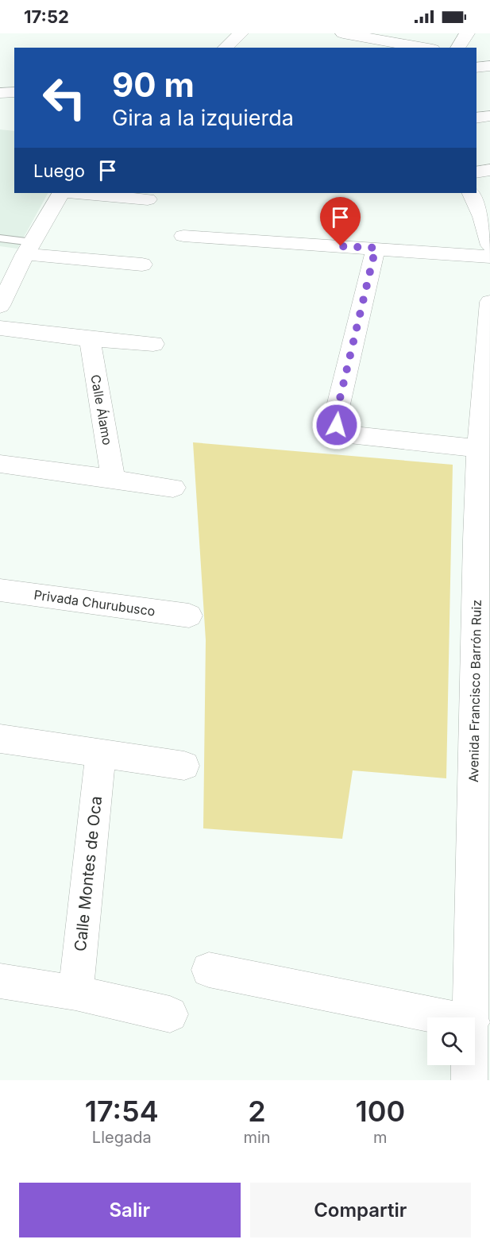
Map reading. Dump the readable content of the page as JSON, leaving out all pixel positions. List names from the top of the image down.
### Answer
{
  "streets": {
    "street": [
      "Calle Álamo",
      "Privada Churubusco",
      "Avenida Francisco Barrón Ruiz",
      "Calle Montes de Oca"
    ]
  },
  "page": {
    "status": "17:52",
    "turn": ["90 m", "Gira a la izquierda"],
    "then": "Luego",
    "eta": [
      "17:54",
      "Llegada",
      "2",
      "min",
      "100",
      "m"
    ],
    "buttons": ["Salir", "Compartir"]
  }
}
